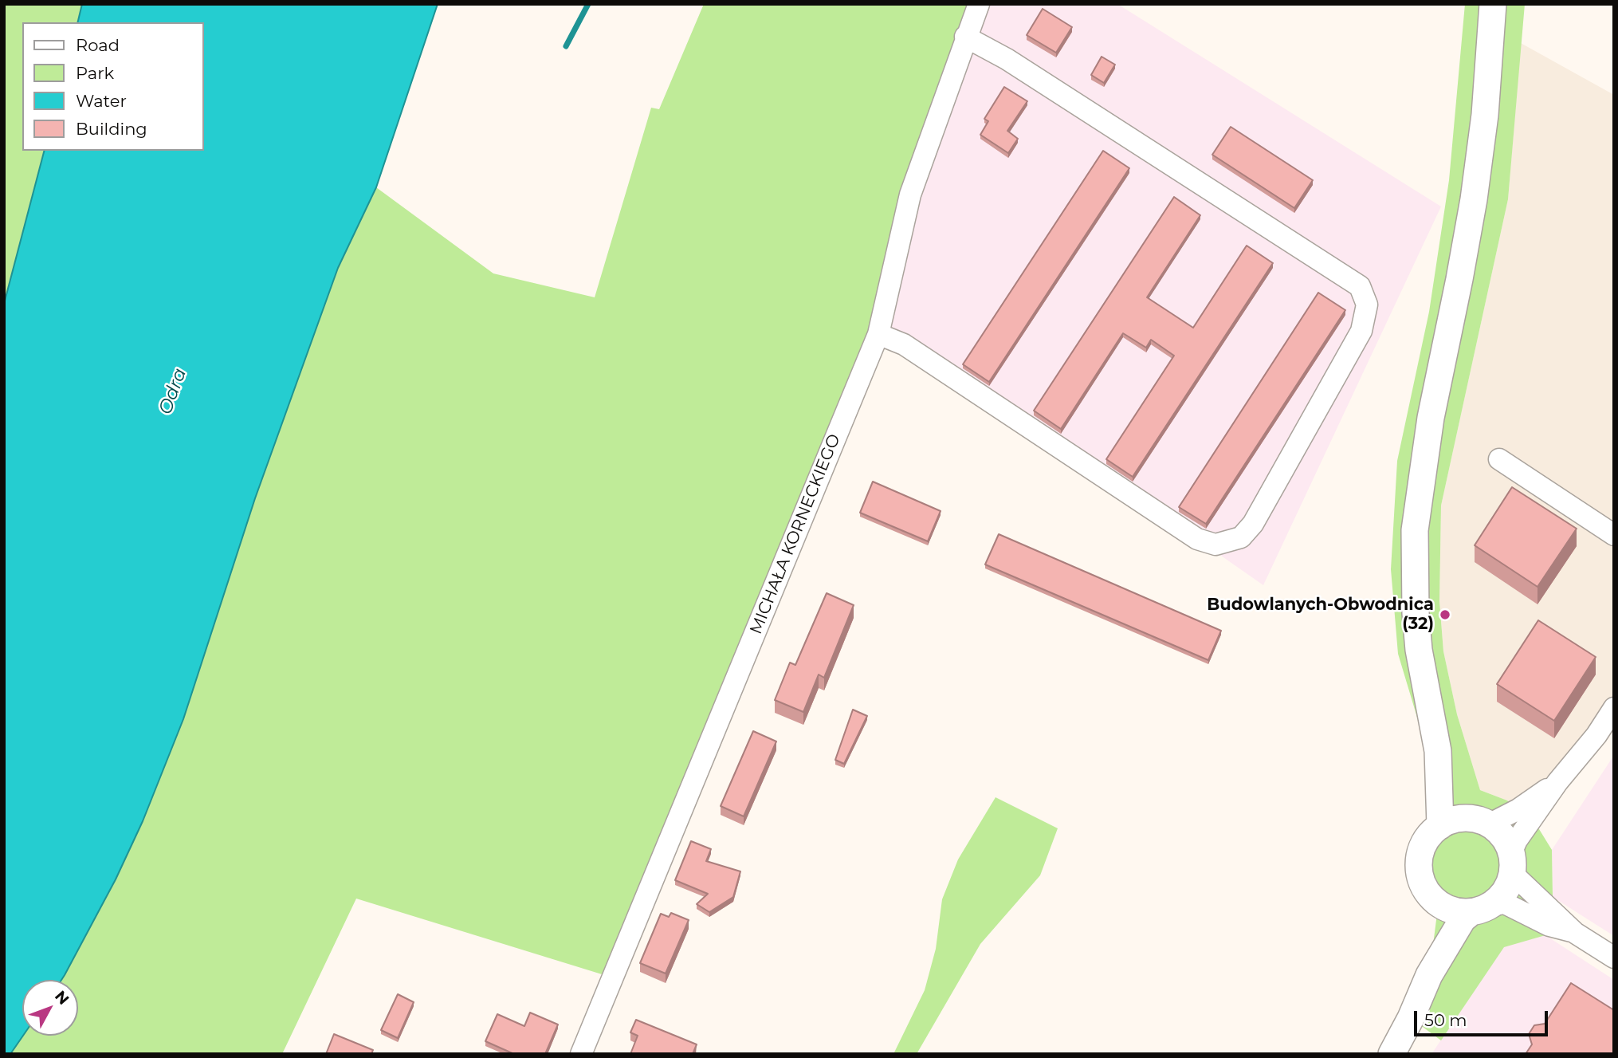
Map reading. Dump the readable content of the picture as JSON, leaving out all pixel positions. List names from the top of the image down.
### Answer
{
  "streets": {
    "street": ["MICHAŁA KORNECKIEGO"]
  },
  "water": ["Odra"],
  "places": ["Budowlanych-Obwodnica (32)"],
  "legend": [
    "Road",
    "Park",
    "Water",
    "Building"
  ],
  "scale_bar": "50 m",
  "north": "top right"
}
